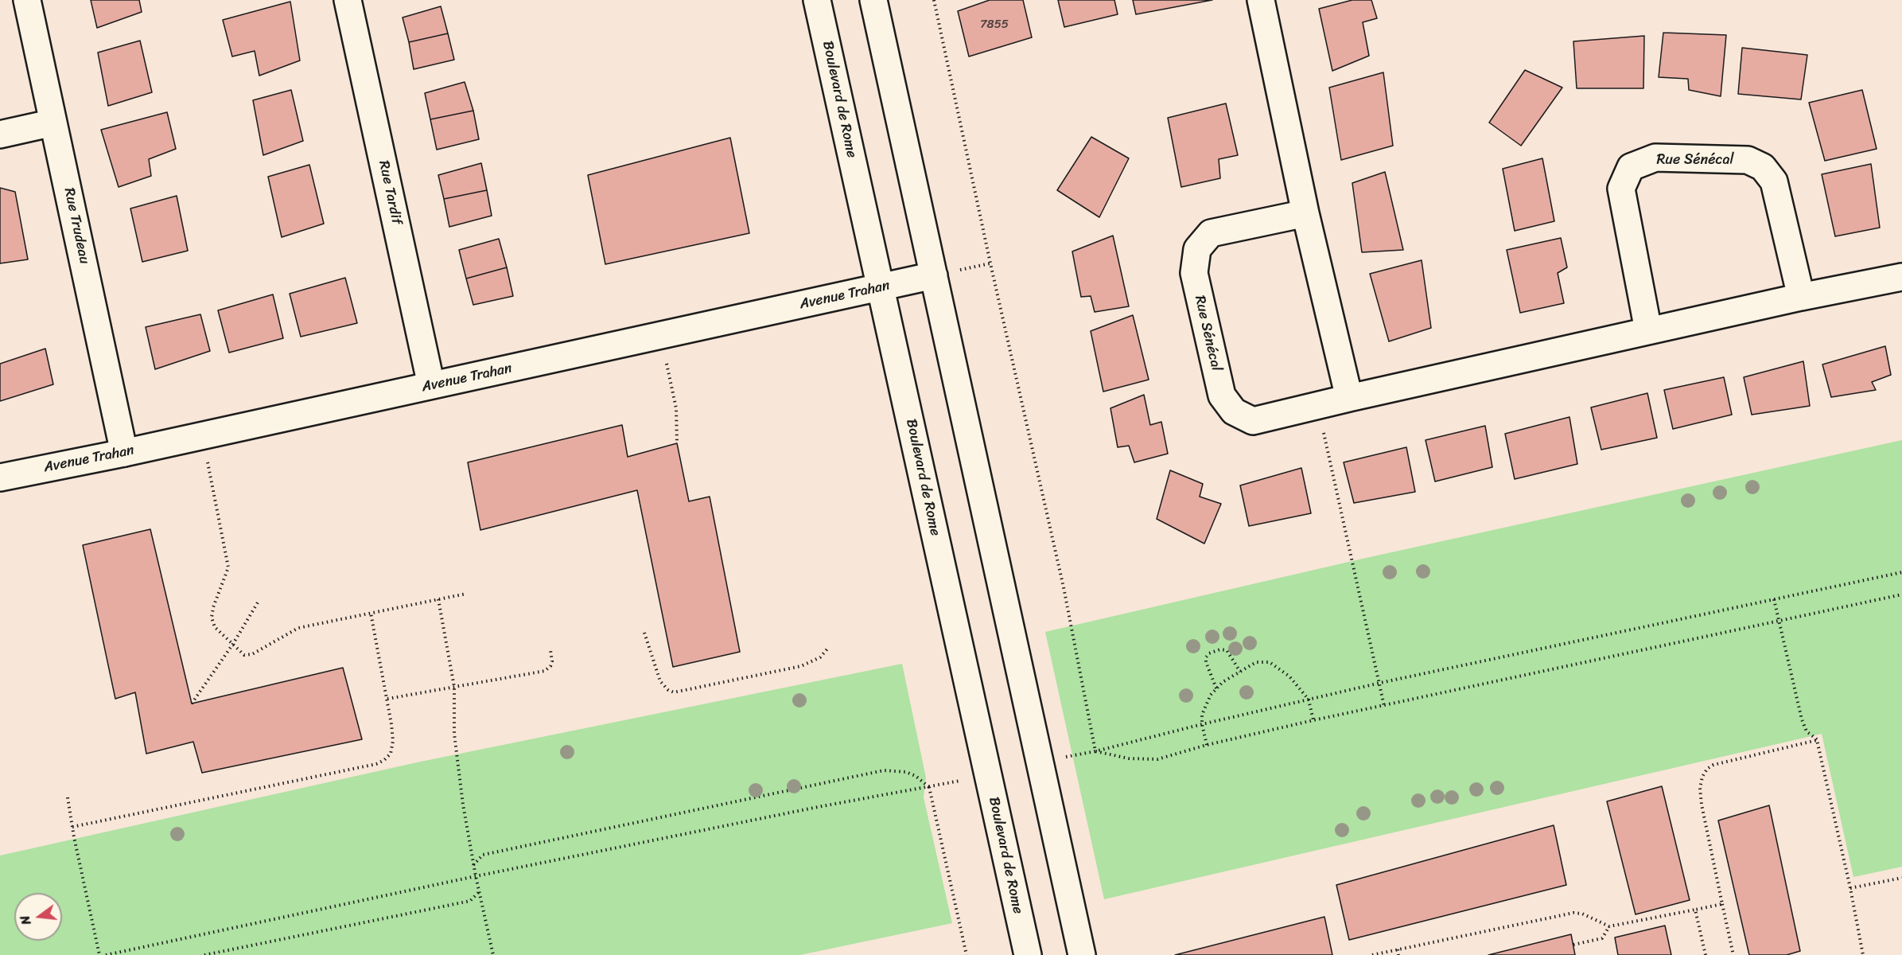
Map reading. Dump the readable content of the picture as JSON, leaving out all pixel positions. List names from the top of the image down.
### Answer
{
  "streets": {
    "street": [
      "Boulevard de Rome",
      "Rue Sénécal",
      "Rue Tardif",
      "Rue Trudeau",
      "Avenue Trahan"
    ]
  },
  "crossings": [
    ["Boulevard de Rome", "Avenue Trahan"],
    ["Rue Tardif", "Avenue Trahan"],
    ["Rue Trudeau", "Avenue Trahan"]
  ],
  "house_numbers": ["7855"],
  "north": "left"
}
